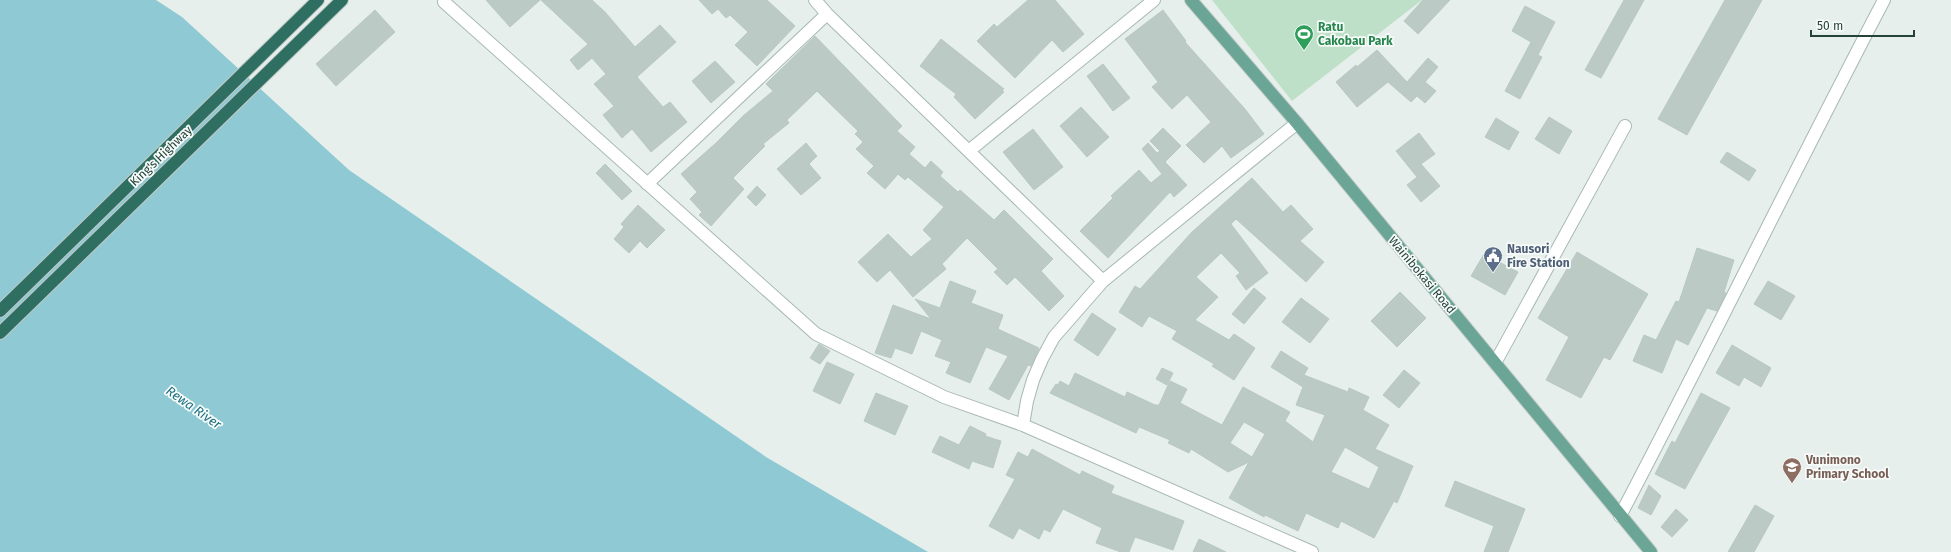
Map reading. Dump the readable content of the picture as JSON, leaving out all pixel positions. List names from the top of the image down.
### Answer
{
  "streets": {
    "highway": ["King's Highway"],
    "main road": ["Wainibokasi Road"]
  },
  "water": ["Rewa River"],
  "places": {
    "sports": ["Ratu Cakobau Park"],
    "public building": ["Nausori Fire Station"],
    "school or university": ["Vunimono Primary School"]
  },
  "scale_bar": "50 m"
}
